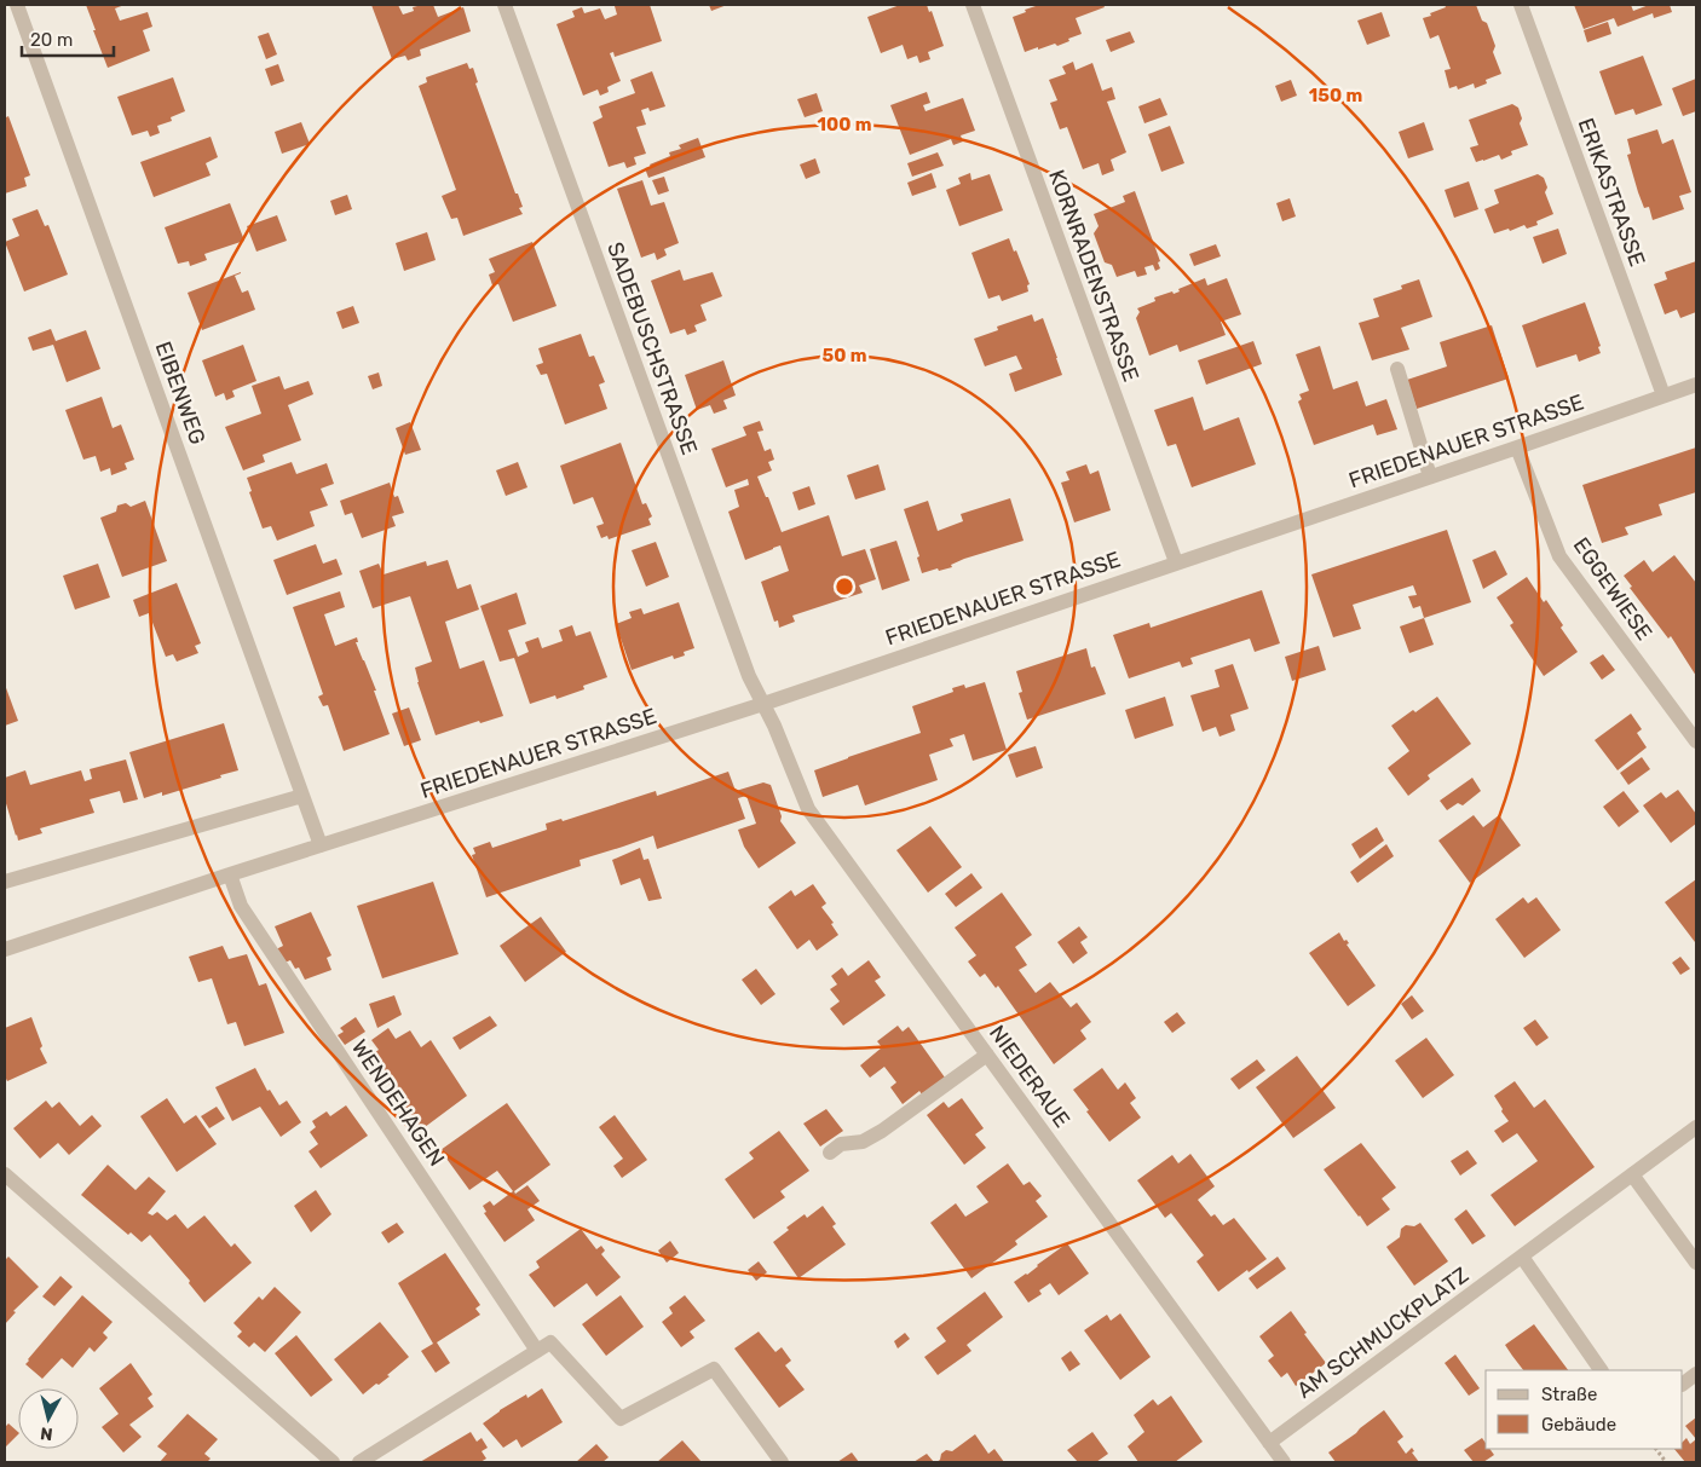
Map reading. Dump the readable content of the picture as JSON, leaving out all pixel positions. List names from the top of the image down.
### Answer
{
  "streets": {
    "street": [
      "ERIKASTRASSE",
      "KORNRADENSTRASSE",
      "SADEBUSCHSTRASSE",
      "EIBENWEG",
      "FRIEDENAUER STRASSE",
      "EGGEWIESE",
      "NIEDERAUE",
      "WENDEHAGEN",
      "AM SCHMUCKPLATZ"
    ]
  },
  "crossings": [
    ["ERIKASTRASSE", "FRIEDENAUER STRASSE"],
    ["KORNRADENSTRASSE", "FRIEDENAUER STRASSE"],
    ["SADEBUSCHSTRASSE", "FRIEDENAUER STRASSE"],
    ["SADEBUSCHSTRASSE", "NIEDERAUE"],
    ["FRIEDENAUER STRASSE", "EGGEWIESE"],
    ["FRIEDENAUER STRASSE", "NIEDERAUE"],
    ["FRIEDENAUER STRASSE", "WENDEHAGEN"],
    ["NIEDERAUE", "AM SCHMUCKPLATZ"]
  ],
  "legend": ["Straße", "Gebäude"],
  "scale_bar": "20 m",
  "north": "bottom",
  "rings": ["150 m", "100 m", "50 m"]
}
